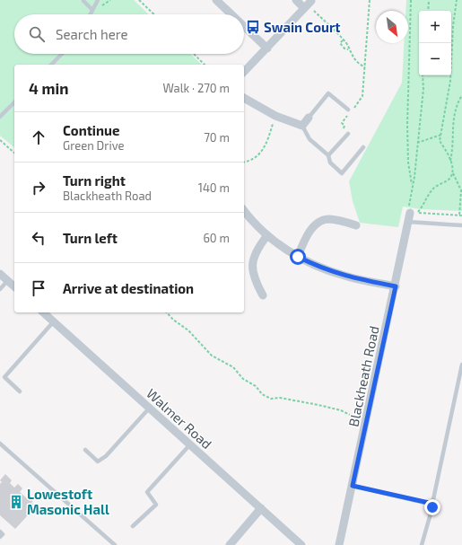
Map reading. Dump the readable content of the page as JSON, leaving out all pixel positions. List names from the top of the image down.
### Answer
{
  "streets": {
    "street": ["Blackheath Road", "Walmer Road"]
  },
  "places": {
    "bus stop": ["Swain Court"],
    "building": ["Lowestoft Masonic Hall"]
  },
  "north": "bottom right",
  "page": {
    "map_buttons": ["+", "−"],
    "search": "Search here",
    "heading": ["4 min", "Walk · 270 m"],
    "list": [
      ["Continue", "Green Drive", "70 m"],
      ["Turn right", "Blackheath Road", "140 m"],
      ["Turn left", "60 m"],
      "Arrive at destination"
    ]
  }
}
